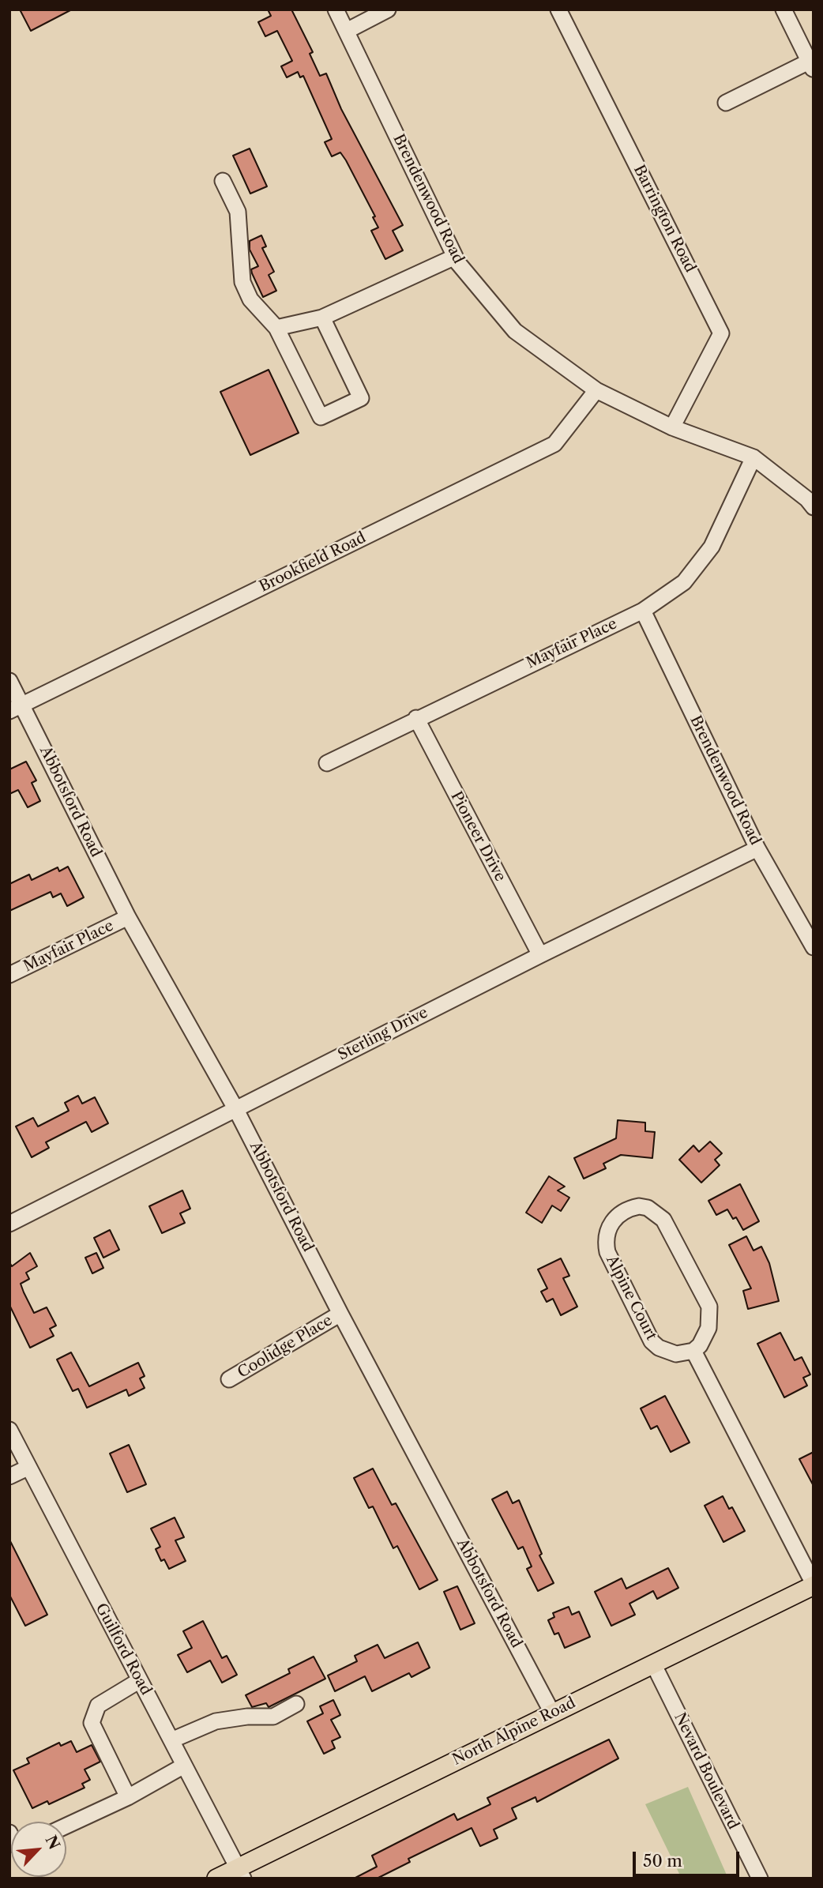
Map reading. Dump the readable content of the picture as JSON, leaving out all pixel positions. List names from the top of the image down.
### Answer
{
  "streets": {
    "main road": ["North Alpine Road"],
    "street": [
      "Brendenwood Road",
      "Barrington Road",
      "Brookfield Road",
      "Mayfair Place",
      "Abbotsford Road",
      "Pioneer Drive",
      "Sterling Drive",
      "Alpine Court",
      "Coolidge Place",
      "Guilford Road",
      "Nevard Boulevard"
    ]
  },
  "crossings": [
    ["Brendenwood Road", "Barrington Road"],
    ["Brendenwood Road", "Brookfield Road"],
    ["Brendenwood Road", "Mayfair Place"],
    ["Brendenwood Road", "Sterling Drive"],
    ["Brookfield Road", "Abbotsford Road"],
    ["Mayfair Place", "Abbotsford Road"],
    ["Mayfair Place", "Pioneer Drive"],
    ["Abbotsford Road", "Sterling Drive"],
    ["Abbotsford Road", "Coolidge Place"],
    ["Abbotsford Road", "North Alpine Road"],
    ["Pioneer Drive", "Sterling Drive"],
    ["Guilford Road", "North Alpine Road"],
    ["North Alpine Road", "Nevard Boulevard"]
  ],
  "scale_bar": "50 m",
  "north": "top right"
}
